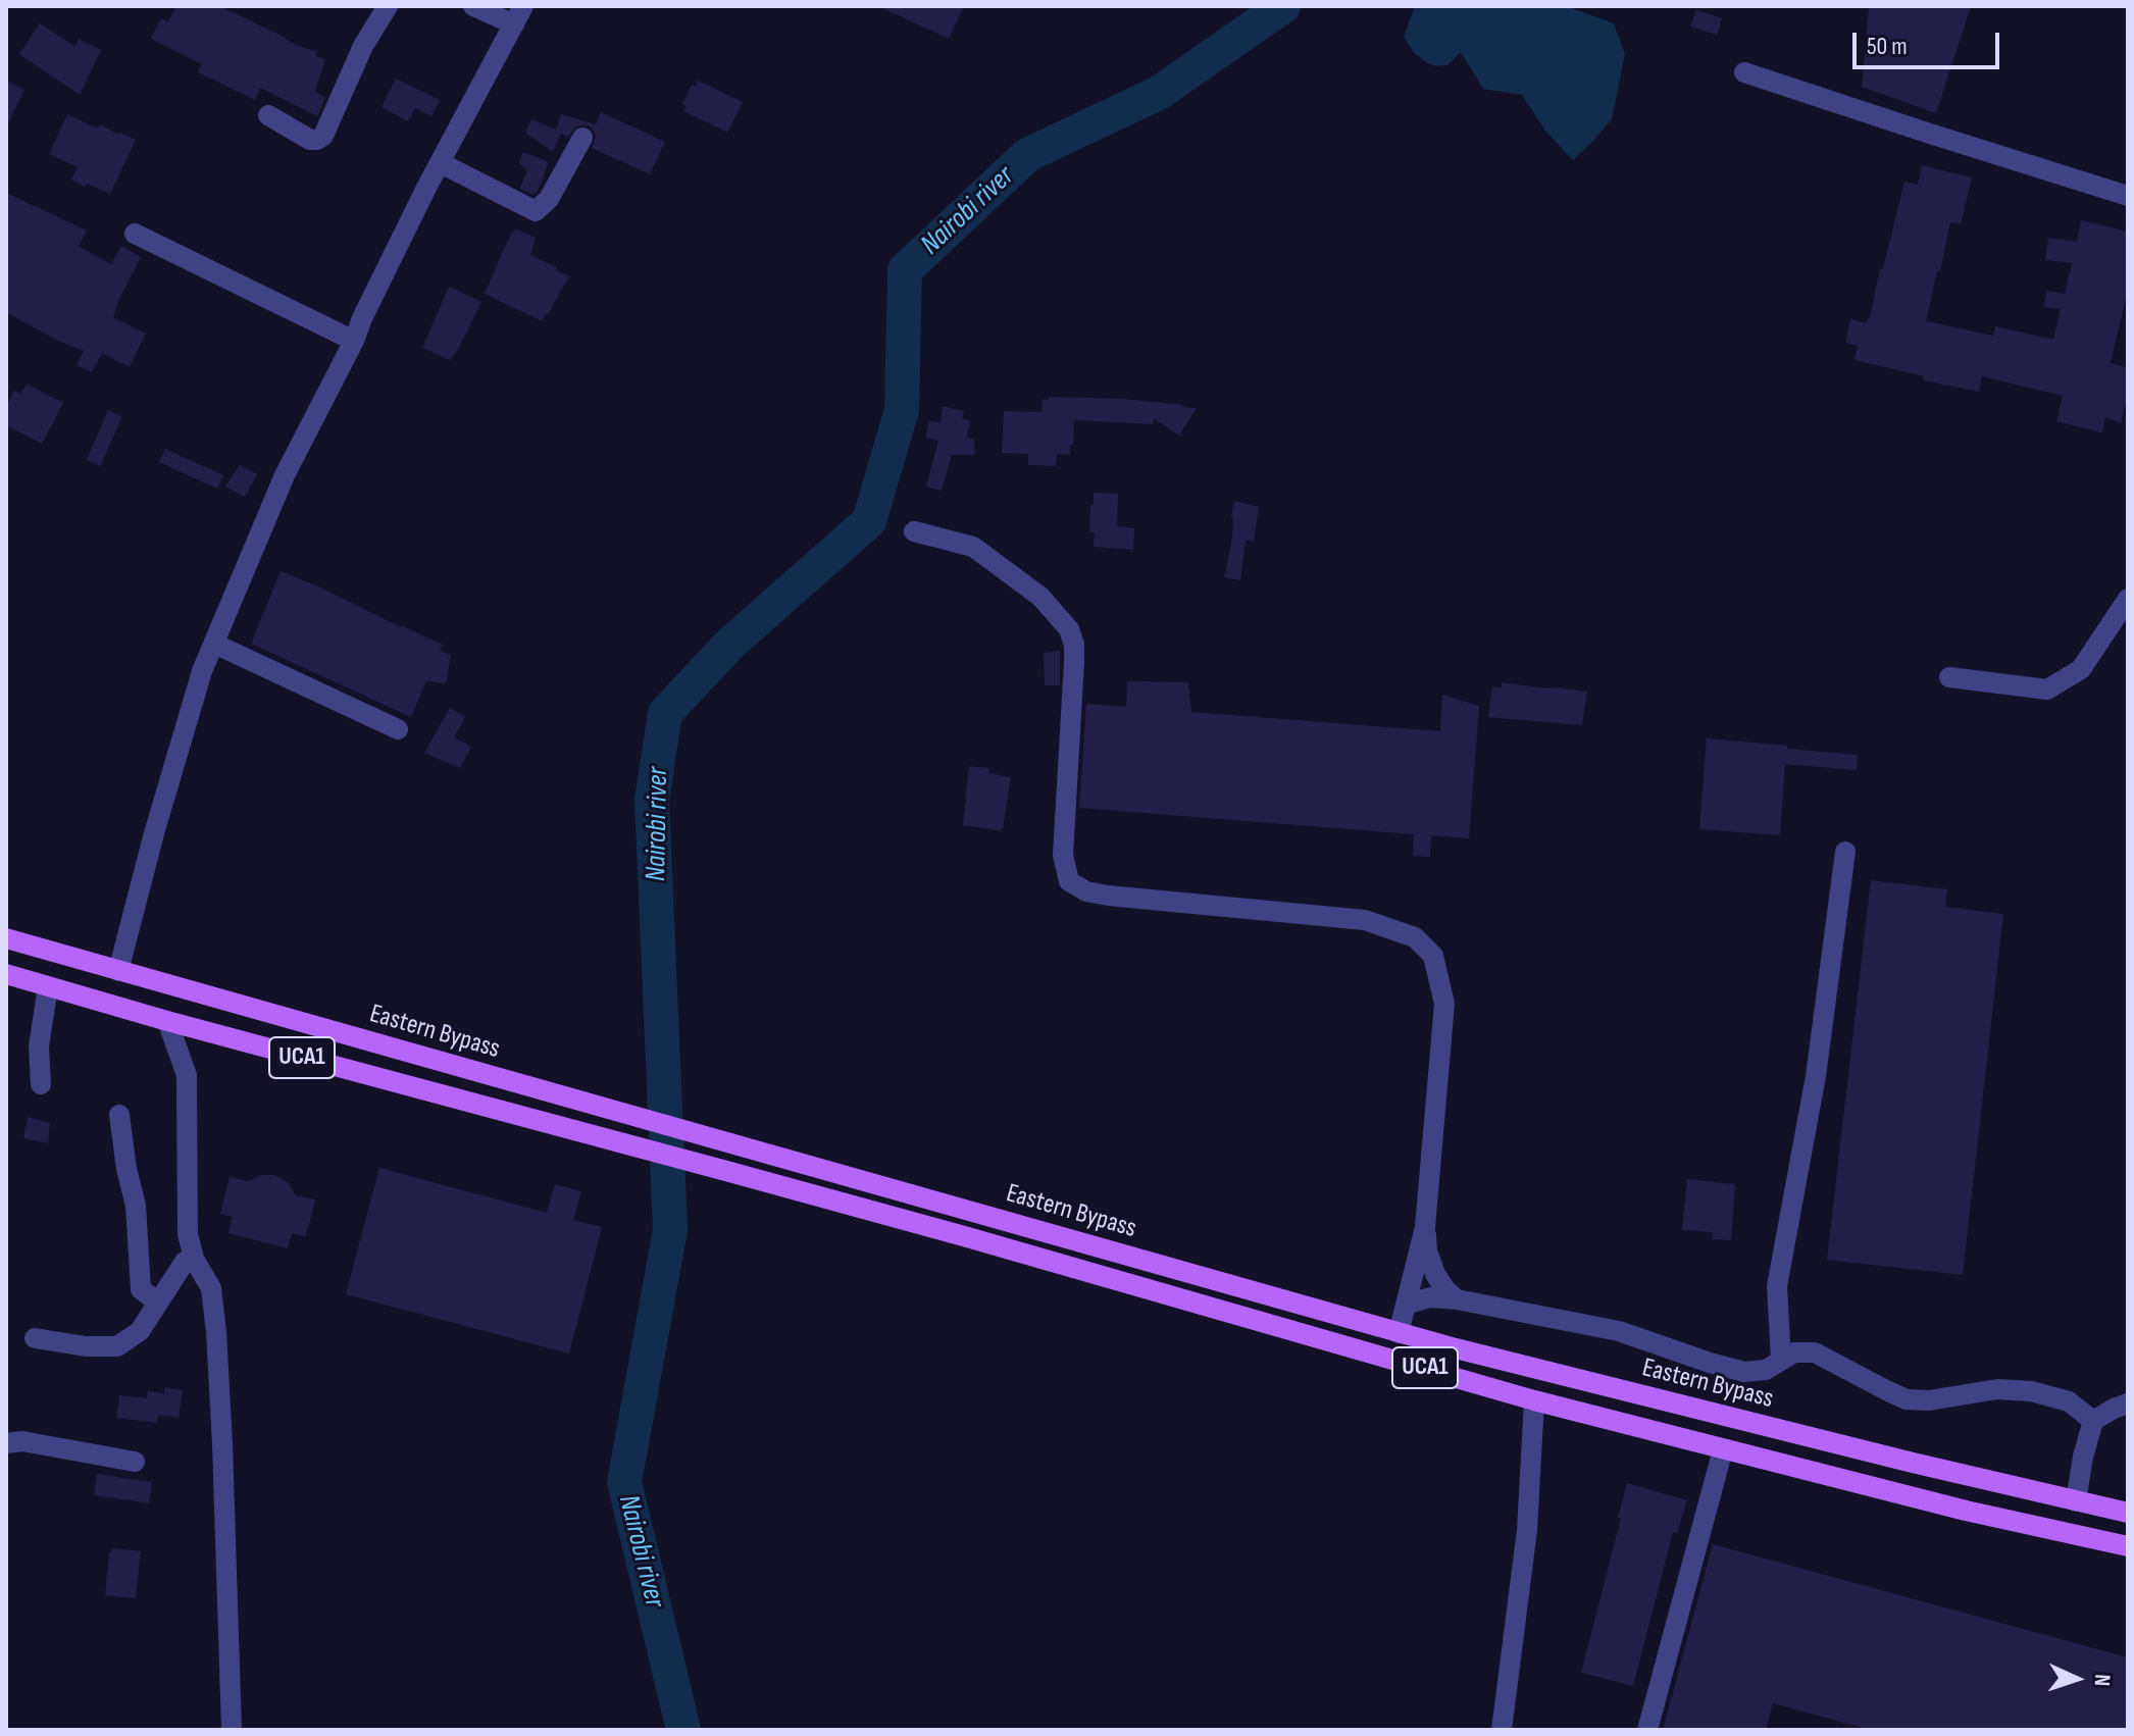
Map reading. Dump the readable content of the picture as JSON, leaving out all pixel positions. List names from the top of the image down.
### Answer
{
  "streets": {
    "main road": ["Eastern Bypass", "UCA1"]
  },
  "water": ["Nairobi river"],
  "scale_bar": "50 m",
  "north": "right"
}
